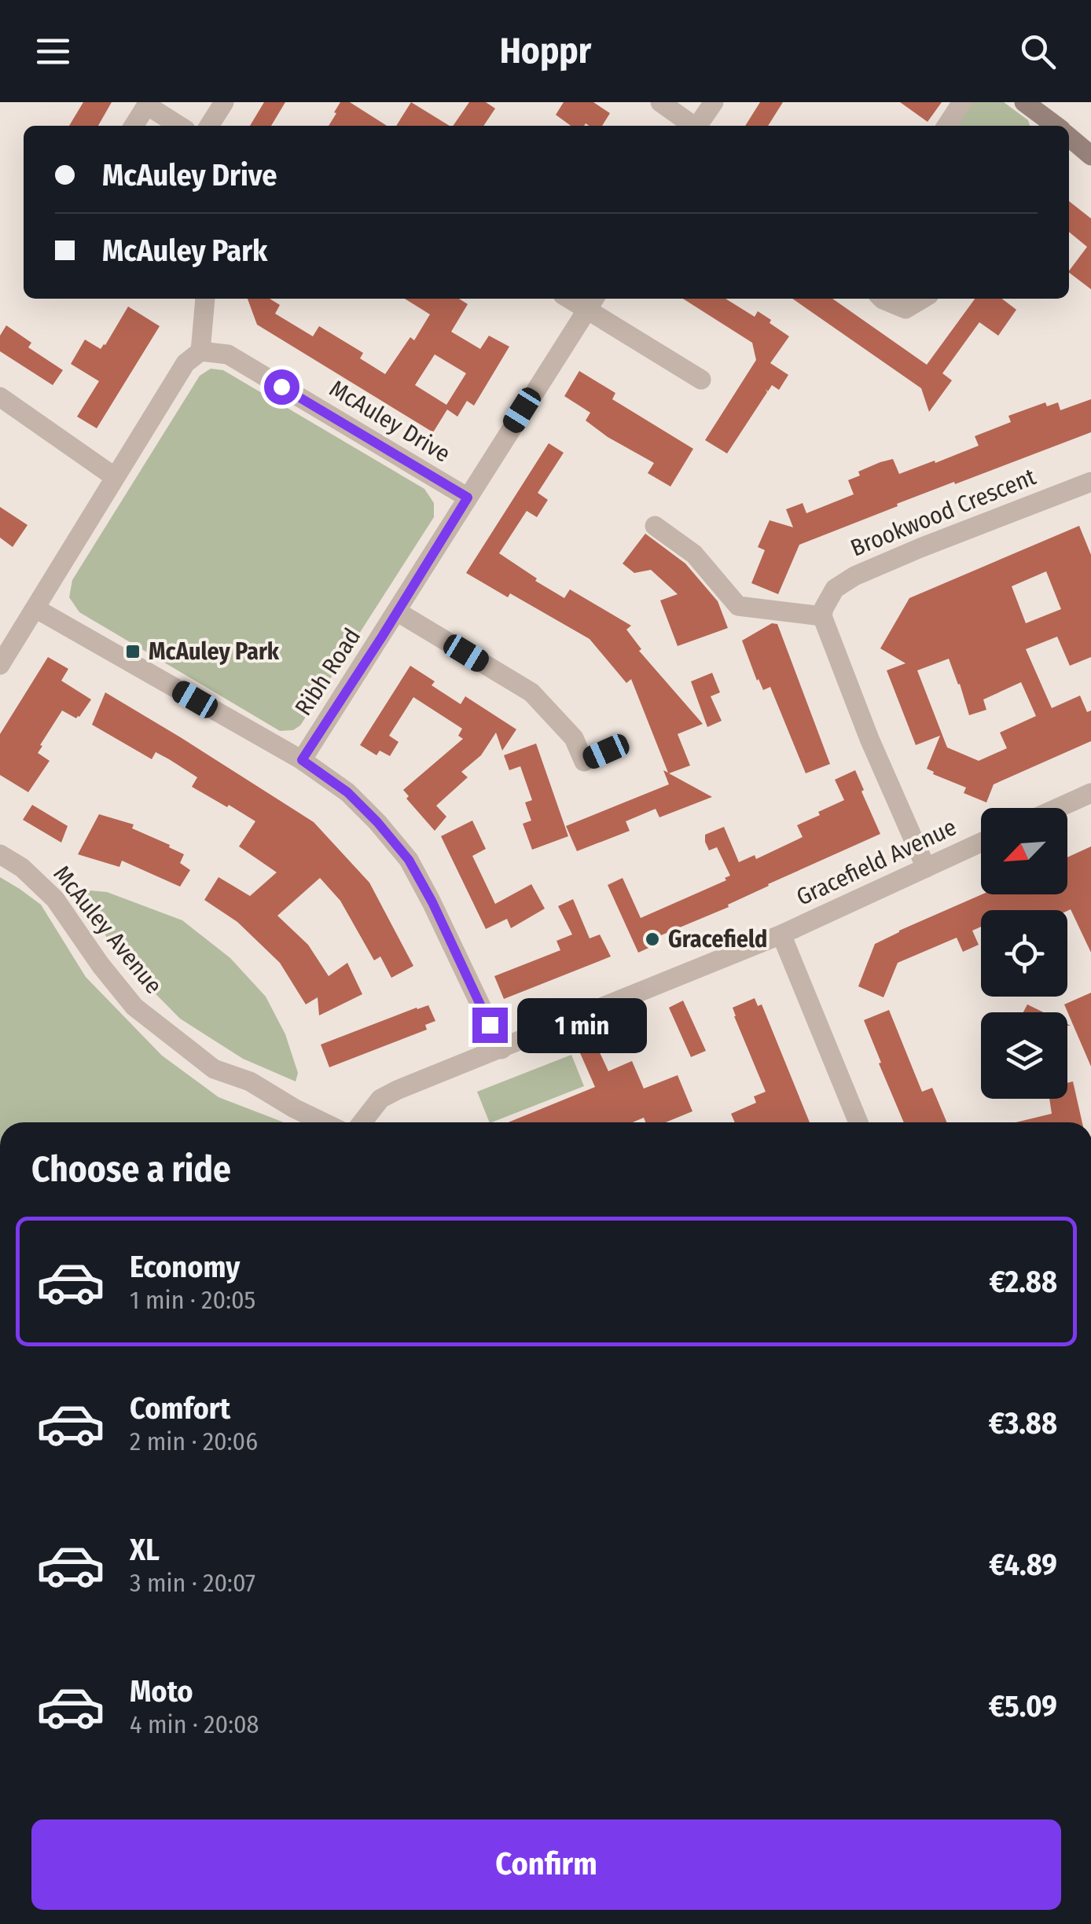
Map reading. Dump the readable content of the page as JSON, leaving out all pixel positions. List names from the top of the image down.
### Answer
{
  "streets": {
    "street": [
      "McAuley Drive",
      "Brookwood Crescent",
      "Ribh Road",
      "Gracefield Avenue",
      "McAuley Avenue"
    ]
  },
  "crossings": [
    ["McAuley Drive", "Ribh Road"]
  ],
  "places": {
    "transit": ["McAuley Park"],
    "other": ["Gracefield"]
  },
  "north": "bottom left",
  "page": {
    "header": "Hoppr",
    "banner": ["McAuley Drive", "McAuley Park"],
    "bubble": "1 min",
    "heading": "Choose a ride",
    "list": [
      {
        "name": "Economy",
        "note": "1 min · 20:05",
        "value": "€2.88"
      },
      {
        "name": "Comfort",
        "note": "2 min · 20:06",
        "value": "€3.88"
      },
      {
        "name": "XL",
        "note": "3 min · 20:07",
        "value": "€4.89"
      },
      {
        "name": "Moto",
        "note": "4 min · 20:08",
        "value": "€5.09"
      }
    ],
    "buttons": "Confirm"
  }
}
